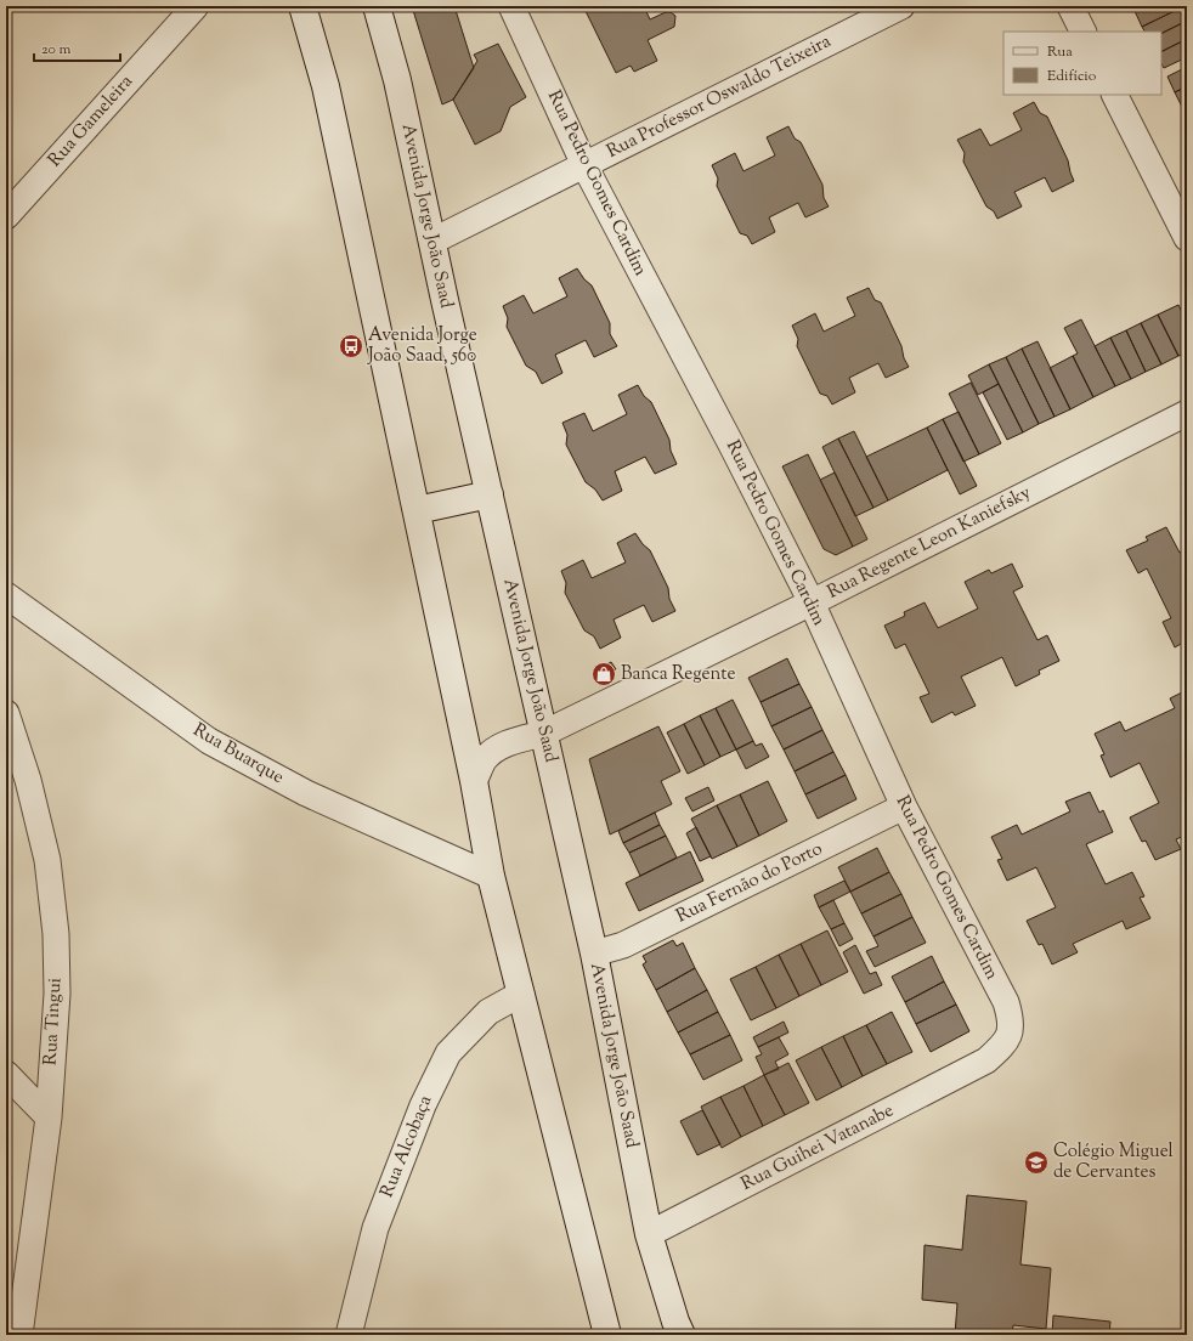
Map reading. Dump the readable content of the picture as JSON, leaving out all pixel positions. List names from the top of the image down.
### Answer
{
  "streets": {
    "main road": ["Avenida Jorge João Saad"],
    "street": [
      "Rua Professor Oswaldo Teixeira",
      "Rua Gameleira",
      "Rua Pedro Gomes Cardim",
      "Rua Regente Leon Kaniefsky",
      "Rua Buarque",
      "Rua Fernão do Porto",
      "Rua Tingui",
      "Rua Alcobaça",
      "Rua Guihei Vatanabe"
    ]
  },
  "crossings": [
    ["Rua Professor Oswaldo Teixeira", "Rua Pedro Gomes Cardim"],
    ["Rua Professor Oswaldo Teixeira", "Avenida Jorge João Saad"],
    ["Rua Pedro Gomes Cardim", "Rua Regente Leon Kaniefsky"],
    ["Rua Pedro Gomes Cardim", "Rua Fernão do Porto"],
    ["Rua Pedro Gomes Cardim", "Rua Guihei Vatanabe"],
    ["Avenida Jorge João Saad", "Rua Regente Leon Kaniefsky"],
    ["Avenida Jorge João Saad", "Rua Fernão do Porto"],
    ["Avenida Jorge João Saad", "Rua Guihei Vatanabe"]
  ],
  "places": {
    "bus stop": ["Avenida Jorge João Saad, 560"],
    "shop": ["Banca Regente"],
    "school or university": ["Colégio Miguel de Cervantes"]
  },
  "legend": ["Rua", "Edifício"],
  "scale_bar": "20 m"
}
